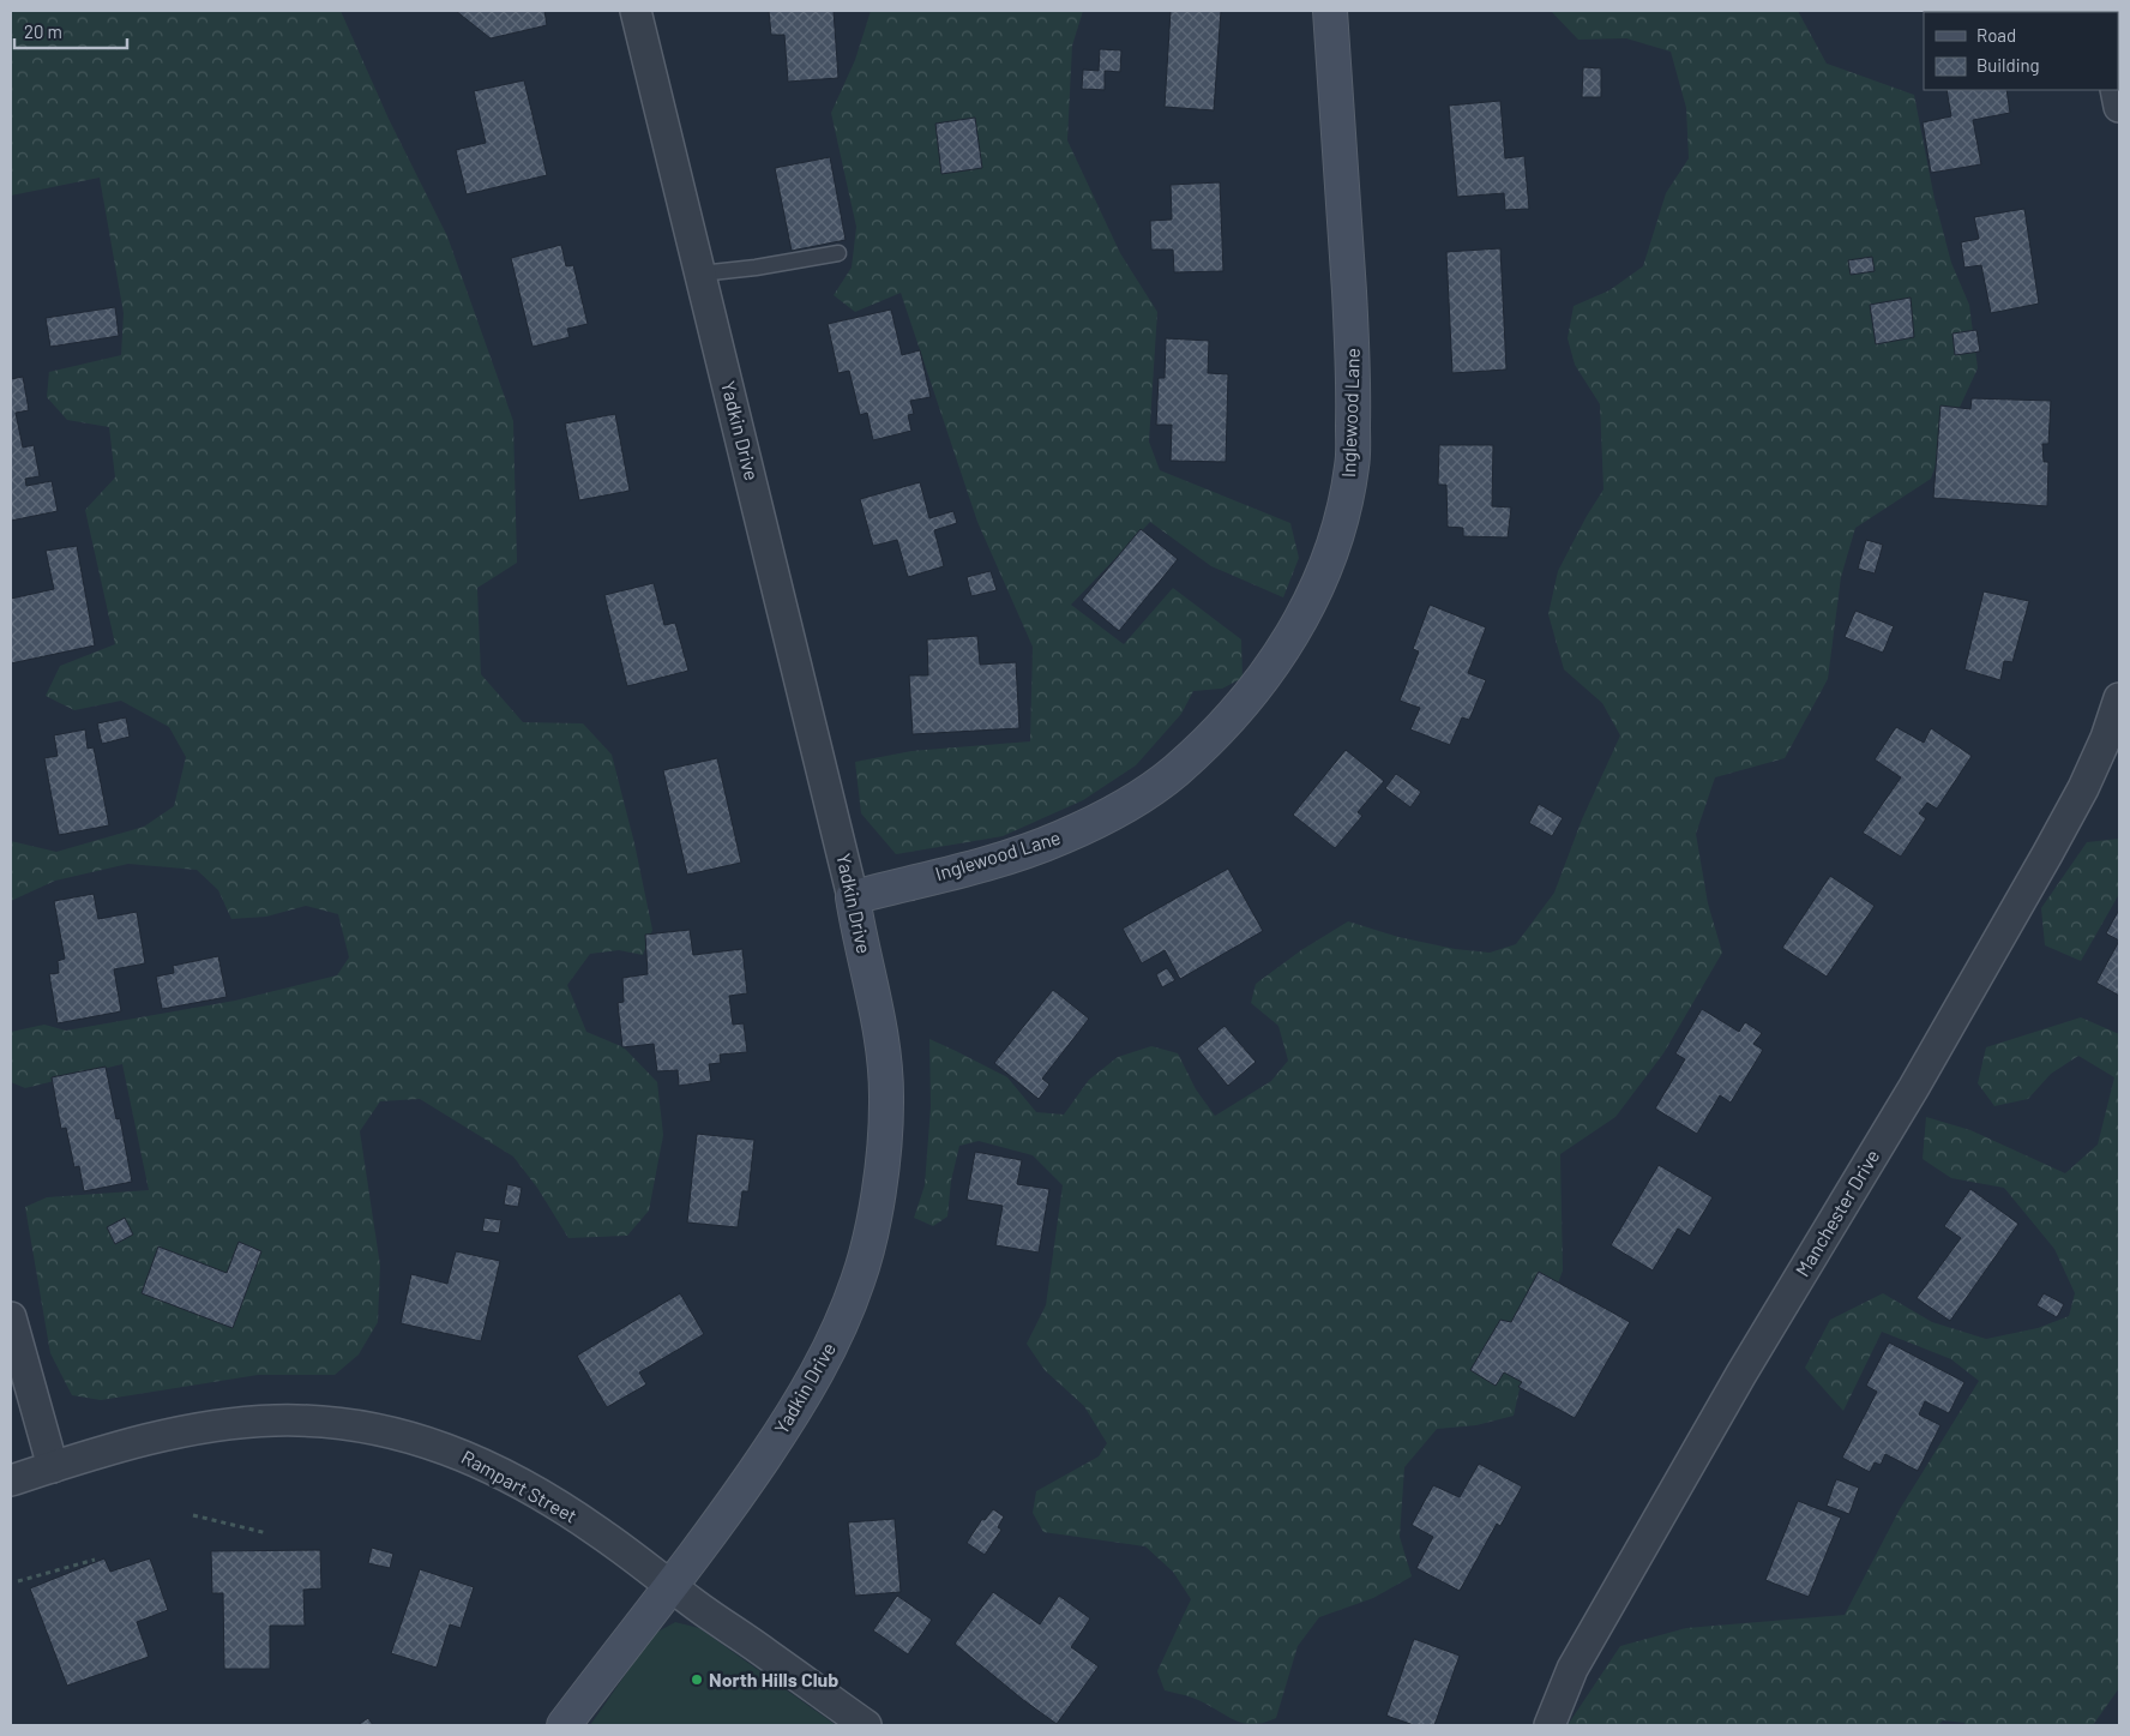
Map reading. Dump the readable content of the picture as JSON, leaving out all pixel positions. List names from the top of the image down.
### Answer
{
  "streets": {
    "street": [
      "Inglewood Lane",
      "Yadkin Drive",
      "Manchester Drive",
      "Rampart Street"
    ]
  },
  "crossings": [
    ["Inglewood Lane", "Yadkin Drive"],
    ["Yadkin Drive", "Rampart Street"]
  ],
  "places": ["North Hills Club"],
  "legend": ["Road", "Building"],
  "scale_bar": "20 m"
}
